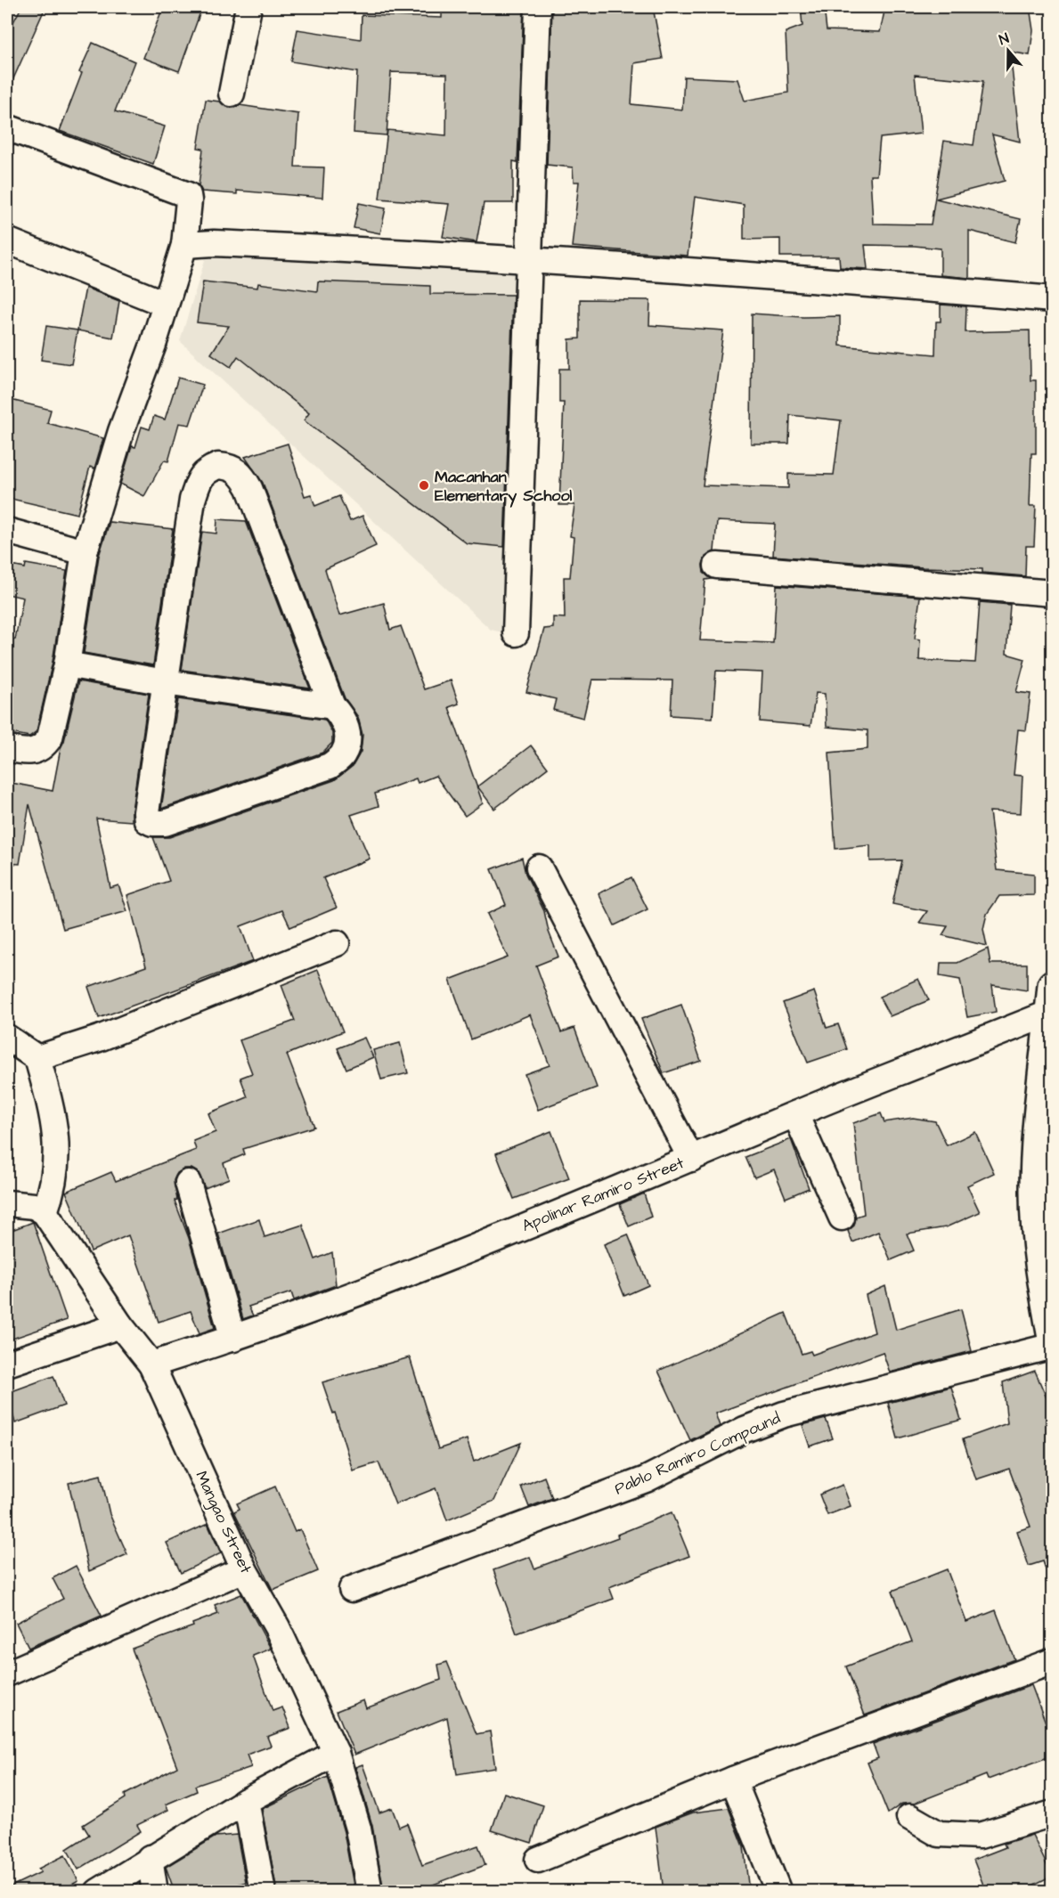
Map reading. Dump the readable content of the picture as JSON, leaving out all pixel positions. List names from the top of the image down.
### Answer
{
  "streets": {
    "street": ["Apolinar Ramiro Street", "Pablo Ramiro Compound", "Mangao Street"]
  },
  "crossings": [
    ["Apolinar Ramiro Street", "Mangao Street"]
  ],
  "places": ["Macanhan Elementary School"],
  "north": "top"
}
